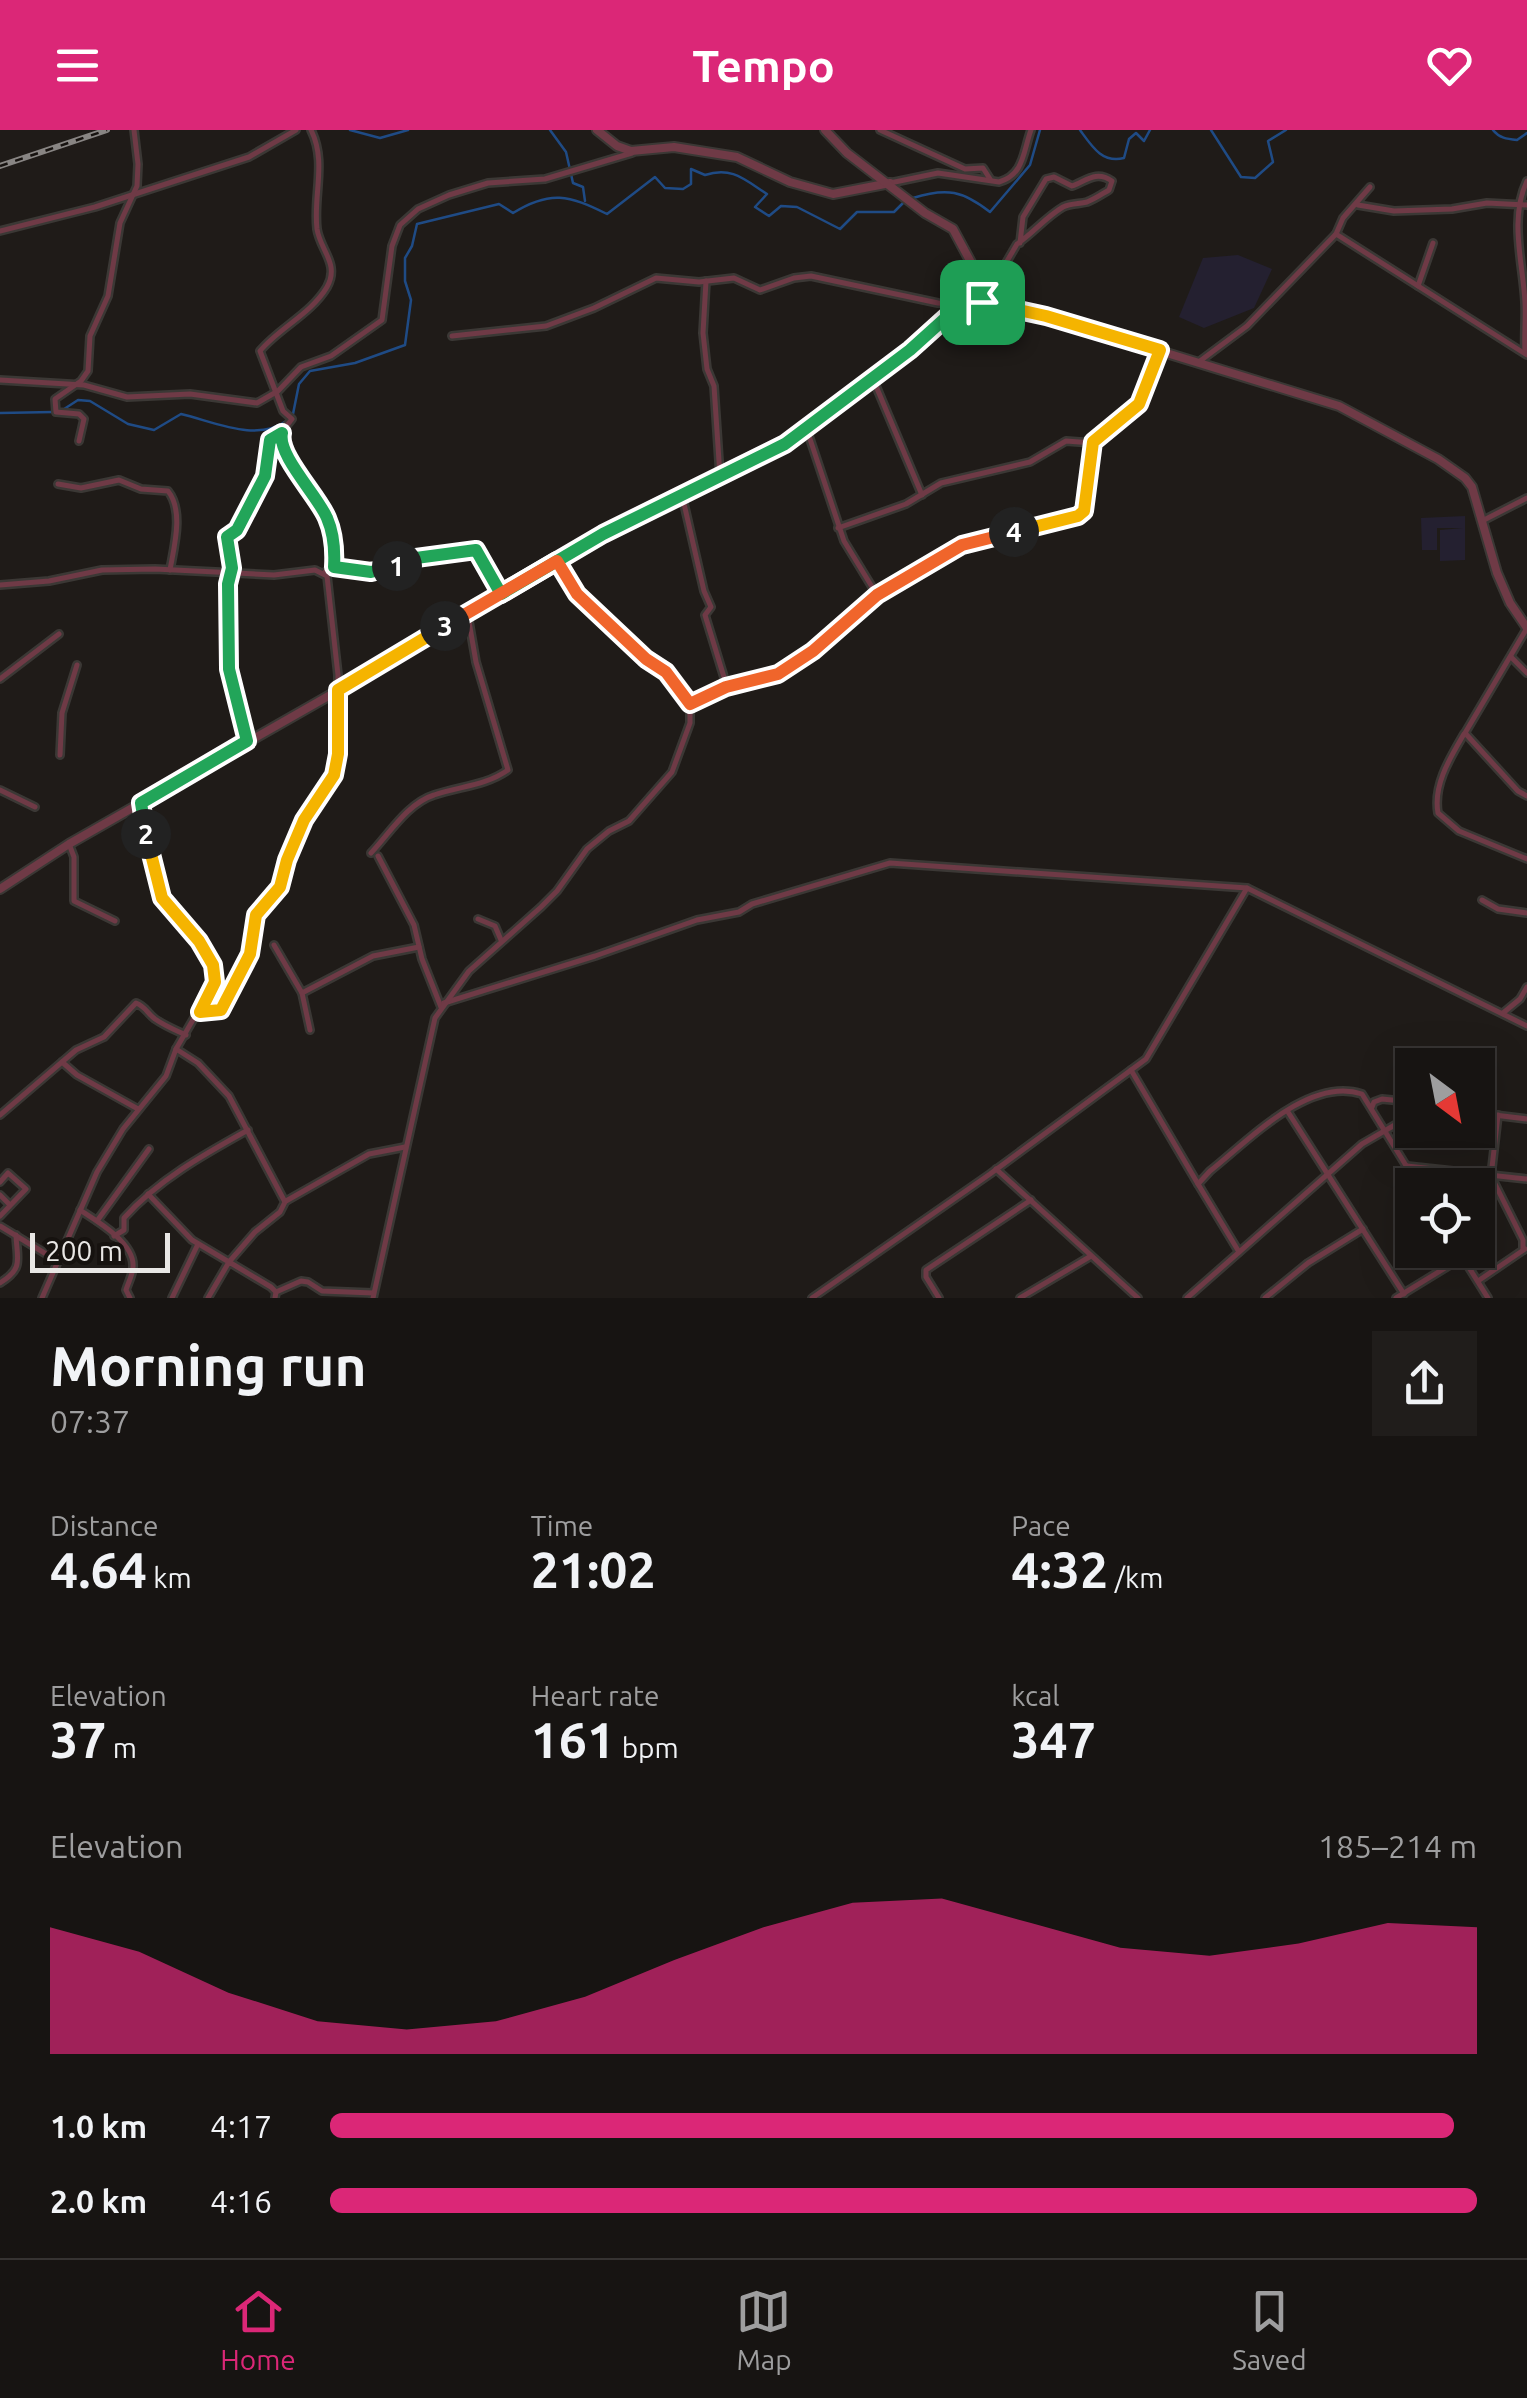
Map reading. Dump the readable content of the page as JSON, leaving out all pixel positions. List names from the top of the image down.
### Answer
{
  "scale_bar": "200 m",
  "north": "bottom right",
  "page": {
    "header": "Tempo",
    "pins": [
      "4",
      "1",
      "3",
      "2"
    ],
    "scale": "200 m",
    "heading": ["Morning run", "07:37"],
    "stats": [
      ["Distance", "4.64 km"],
      ["Time", "21:02"],
      ["Pace", "4:32 /km"],
      ["Elevation", "37 m"],
      ["Heart rate", "161 bpm"],
      ["kcal", "347"]
    ],
    "chart": ["Elevation", "185–214 m"],
    "list": [
      {
        "name": "1.0 km",
        "note": "4:17"
      },
      {
        "name": "2.0 km",
        "note": "4:16"
      }
    ],
    "tabs": ["Home", "Map", "Saved"]
  }
}
